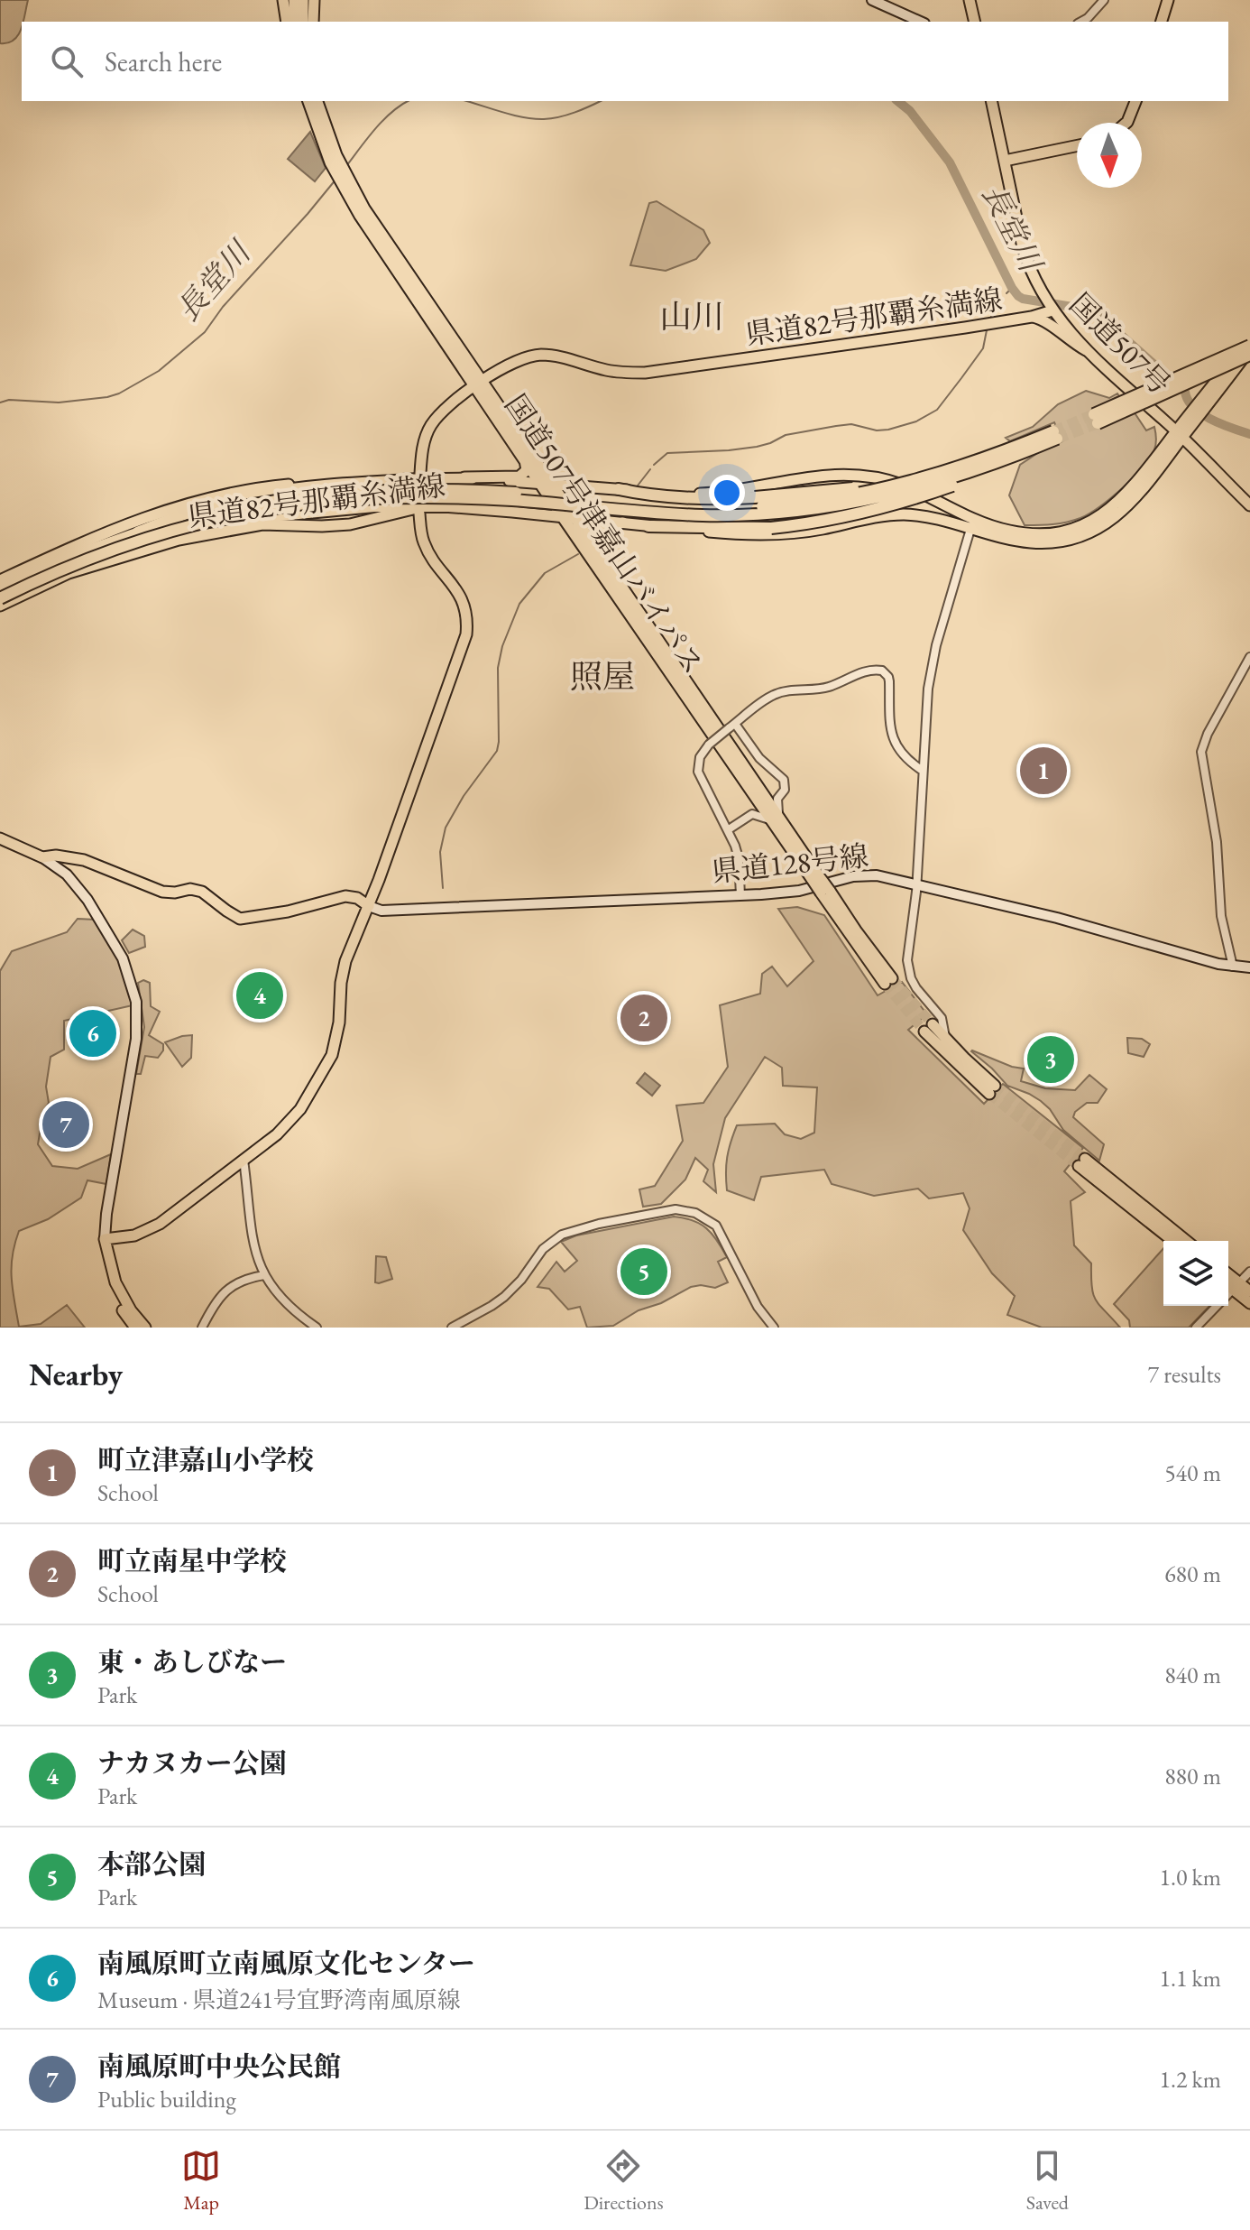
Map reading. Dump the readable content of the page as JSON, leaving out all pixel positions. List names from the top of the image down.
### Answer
{
  "streets": {
    "main road": [
      "県道82号那覇糸満線",
      "国道507号",
      "国道507号津嘉山バイパス",
      "県道128号線"
    ]
  },
  "crossings": [
    ["県道82号那覇糸満線", "国道507号"],
    ["県道82号那覇糸満線", "国道507号津嘉山バイパス"],
    ["県道82号那覇糸満線", "県道128号線"]
  ],
  "districts": ["山川", "照屋"],
  "water": ["長堂川"],
  "north": "bottom",
  "page": {
    "search": "Search here",
    "pins": [
      "1",
      "4",
      "2",
      "6",
      "3",
      "7",
      "5"
    ],
    "heading": ["Nearby", "7 results"],
    "list": [
      {
        "mark": "1",
        "name": "町立津嘉山小学校",
        "note": "School",
        "value": "540 m"
      },
      {
        "mark": "2",
        "name": "町立南星中学校",
        "note": "School",
        "value": "680 m"
      },
      {
        "mark": "3",
        "name": "東・あしびなー",
        "note": "Park",
        "value": "840 m"
      },
      {
        "mark": "4",
        "name": "ナカヌカー公園",
        "note": "Park",
        "value": "880 m"
      },
      {
        "mark": "5",
        "name": "本部公園",
        "note": "Park",
        "value": "1.0 km"
      },
      {
        "mark": "6",
        "name": "南風原町立南風原文化センター",
        "note": "Museum · 県道241号宜野湾南風原線",
        "value": "1.1 km"
      },
      {
        "mark": "7",
        "name": "南風原町中央公民館",
        "note": "Public building",
        "value": "1.2 km"
      }
    ],
    "nav": ["Map", "Directions", "Saved"]
  }
}
